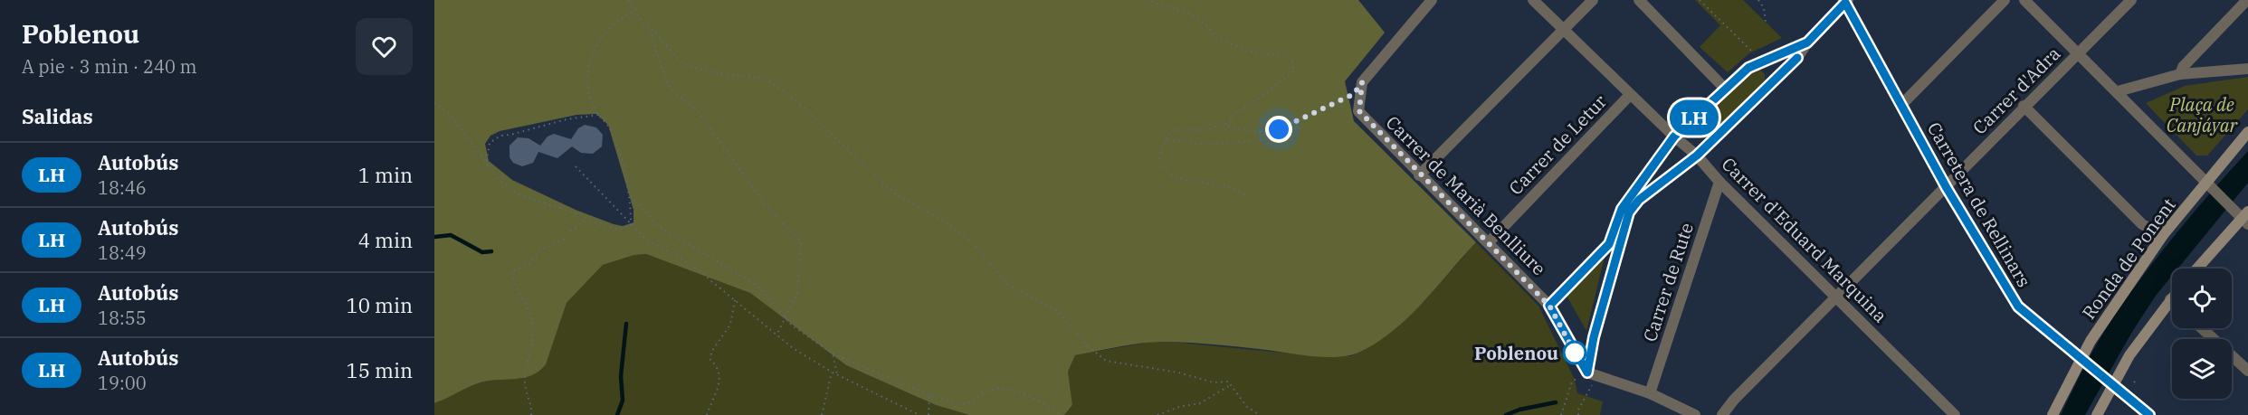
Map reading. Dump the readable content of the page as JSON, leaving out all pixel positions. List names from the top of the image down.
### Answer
{
  "streets": {
    "main road": ["Carretera de Rellinars", "Ronda de Ponent"],
    "street": [
      "Carrer d'Adra",
      "Carrer de Letur",
      "Carrer de Marià Benlliure",
      "Carrer d'Eduard Marquina",
      "Carrer de Rute"
    ]
  },
  "crossings": [
    ["Carrer d'Adra", "Carretera de Rellinars"],
    ["Carrer d'Adra", "Carrer d'Eduard Marquina"],
    ["Carrer de Letur", "Carrer de Marià Benlliure"],
    ["Carrer de Letur", "Carrer d'Eduard Marquina"],
    ["Carrer d'Eduard Marquina", "Carrer de Rute"]
  ],
  "parks": ["Plaça de Canjáyar"],
  "places": ["Poblenou"],
  "lines": ["bus line LH"],
  "page": {
    "heading": [
      ["Poblenou", "A pie · 3 min · 240 m"],
      "Salidas"
    ],
    "on_map": "LH",
    "list": [
      {
        "mark": "LH",
        "name": "Autobús",
        "note": "18:46",
        "value": "1 min"
      },
      {
        "mark": "LH",
        "name": "Autobús",
        "note": "18:49",
        "value": "4 min"
      },
      {
        "mark": "LH",
        "name": "Autobús",
        "note": "18:55",
        "value": "10 min"
      },
      {
        "mark": "LH",
        "name": "Autobús",
        "note": "19:00",
        "value": "15 min"
      }
    ]
  }
}
